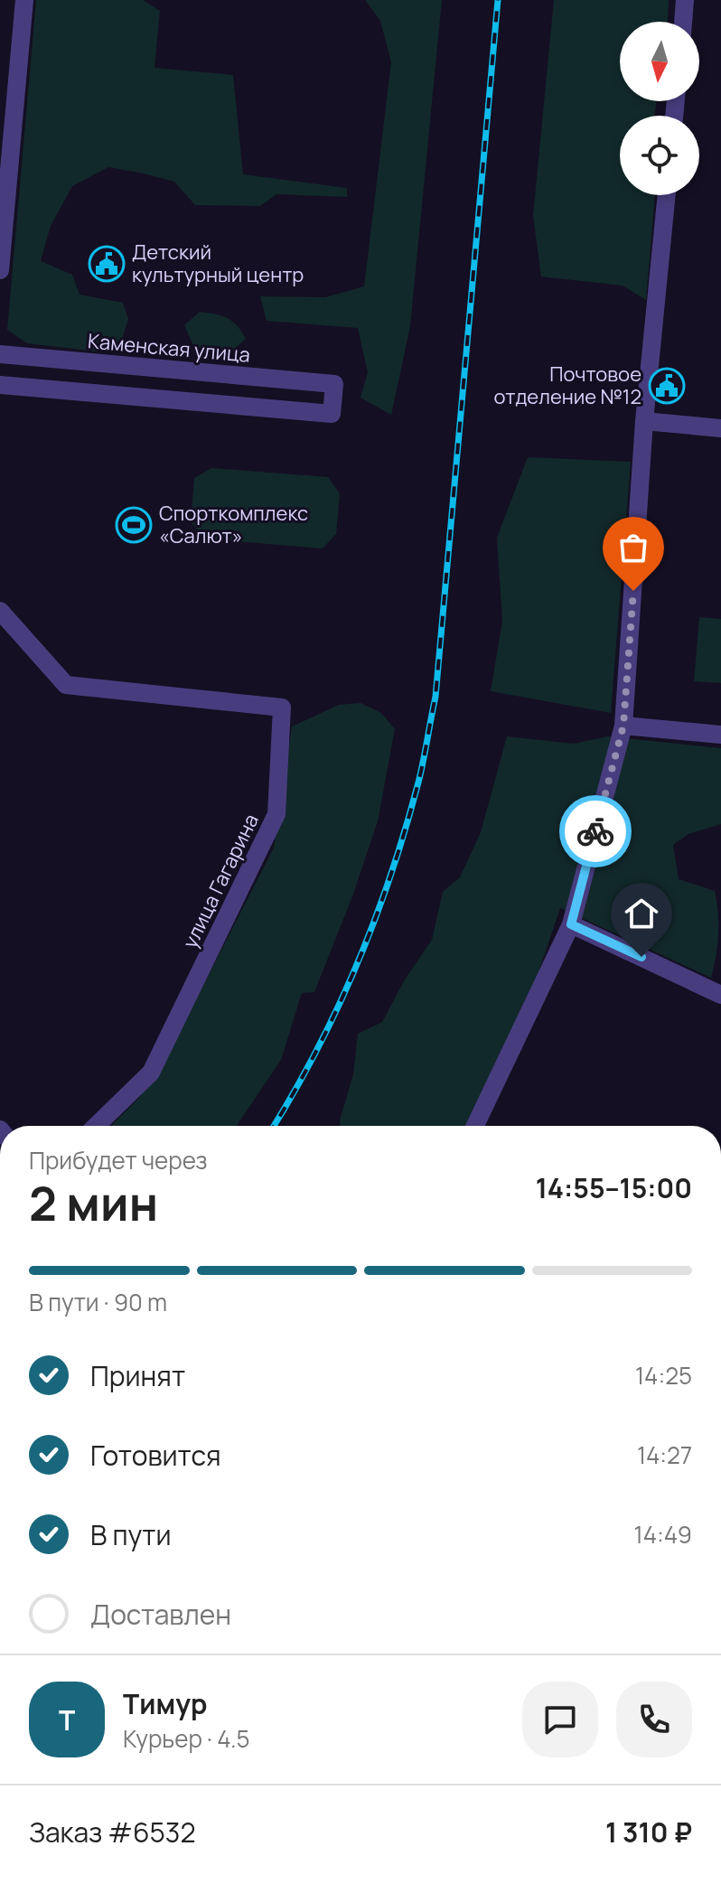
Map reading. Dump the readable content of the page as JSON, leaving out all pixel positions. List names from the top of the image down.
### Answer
{
  "streets": {
    "street": ["Каменская улица", "улица Гагарина"]
  },
  "places": {
    "public building": ["Детский культурный центр", "Почтовое отделение №12"],
    "sports": ["Спорткомплекс «Салют»"]
  },
  "north": "bottom",
  "page": {
    "heading": ["2 мин", "Прибудет через", "14:55–15:00"],
    "panel": [
      "Тимур",
      "Курьер · 4.5",
      "Заказ #6532",
      "1 310 ₽"
    ],
    "bar": "В пути · 90 m",
    "list": [
      ["Принят", "14:25"],
      ["Готовится", "14:27"],
      ["В пути", "14:49"],
      "Доставлен"
    ],
    "round": "Т"
  }
}
